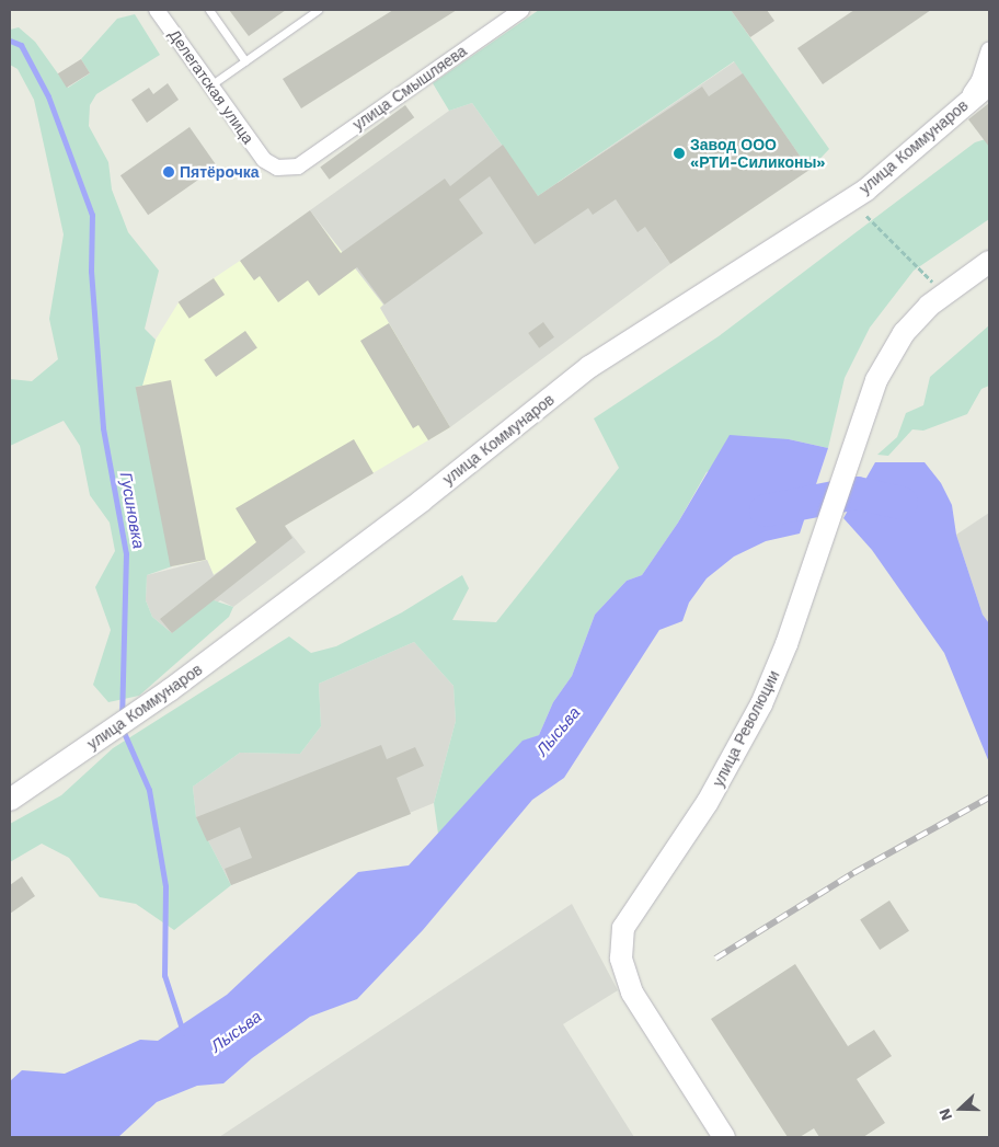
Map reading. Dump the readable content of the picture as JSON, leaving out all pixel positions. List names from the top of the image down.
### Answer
{
  "streets": {
    "main road": ["улица Коммунаров", "улица Революции"],
    "street": ["Делегатская улица", "улица Смышляева"]
  },
  "crossings": [
    ["Делегатская улица", "улица Смышляева"]
  ],
  "water": ["Гусиновка", "Лысьва"],
  "places": ["Завод ООО «РТИ-Силиконы»", "Пятёрочка"],
  "north": "left"
}
